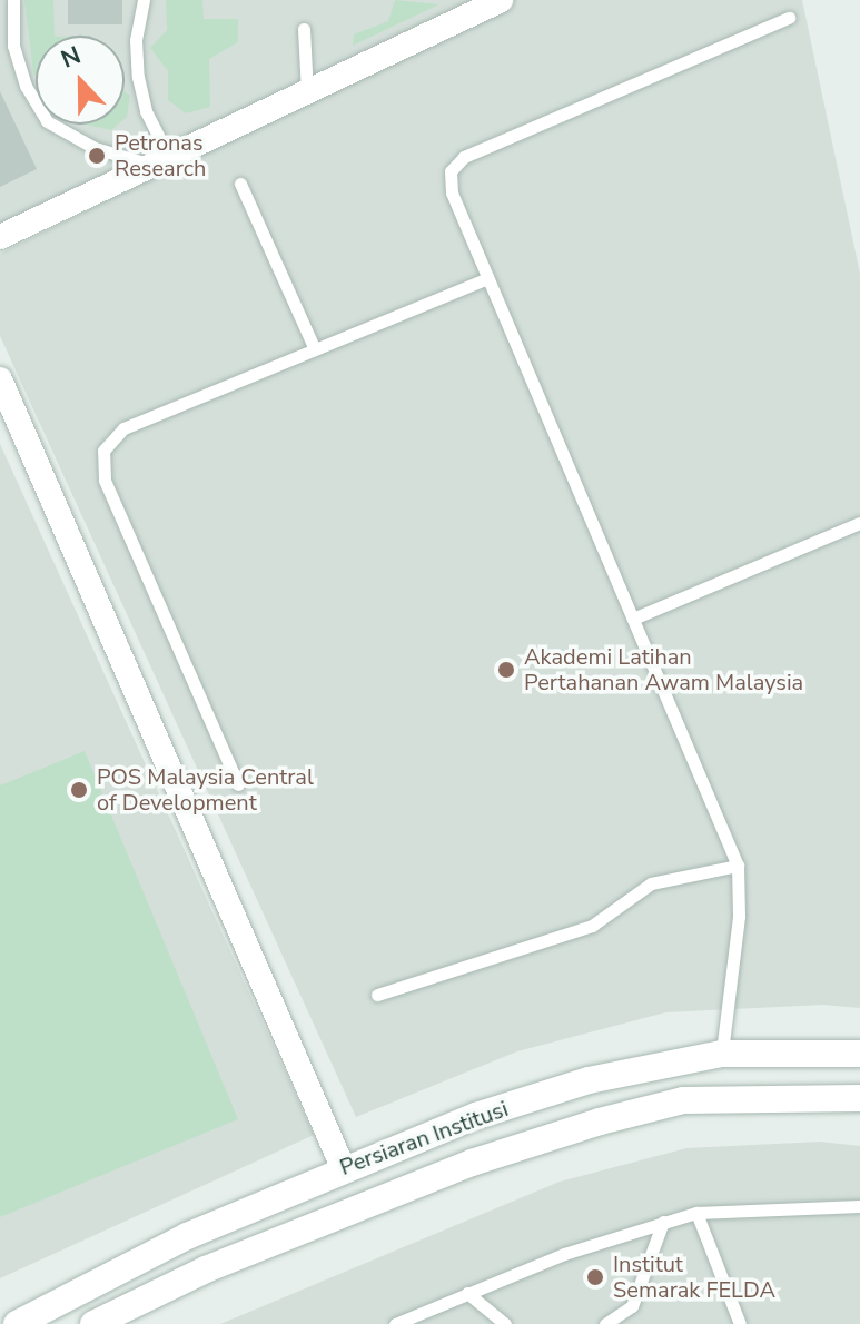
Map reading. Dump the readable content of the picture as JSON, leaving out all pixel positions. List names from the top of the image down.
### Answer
{
  "streets": {
    "street": ["Persiaran Institusi"]
  },
  "places": [
    "Petronas Research",
    "Akademi Latihan Pertahanan Awam Malaysia",
    "POS Malaysia Central of Development",
    "Institut Semarak FELDA"
  ],
  "north": "top"
}
